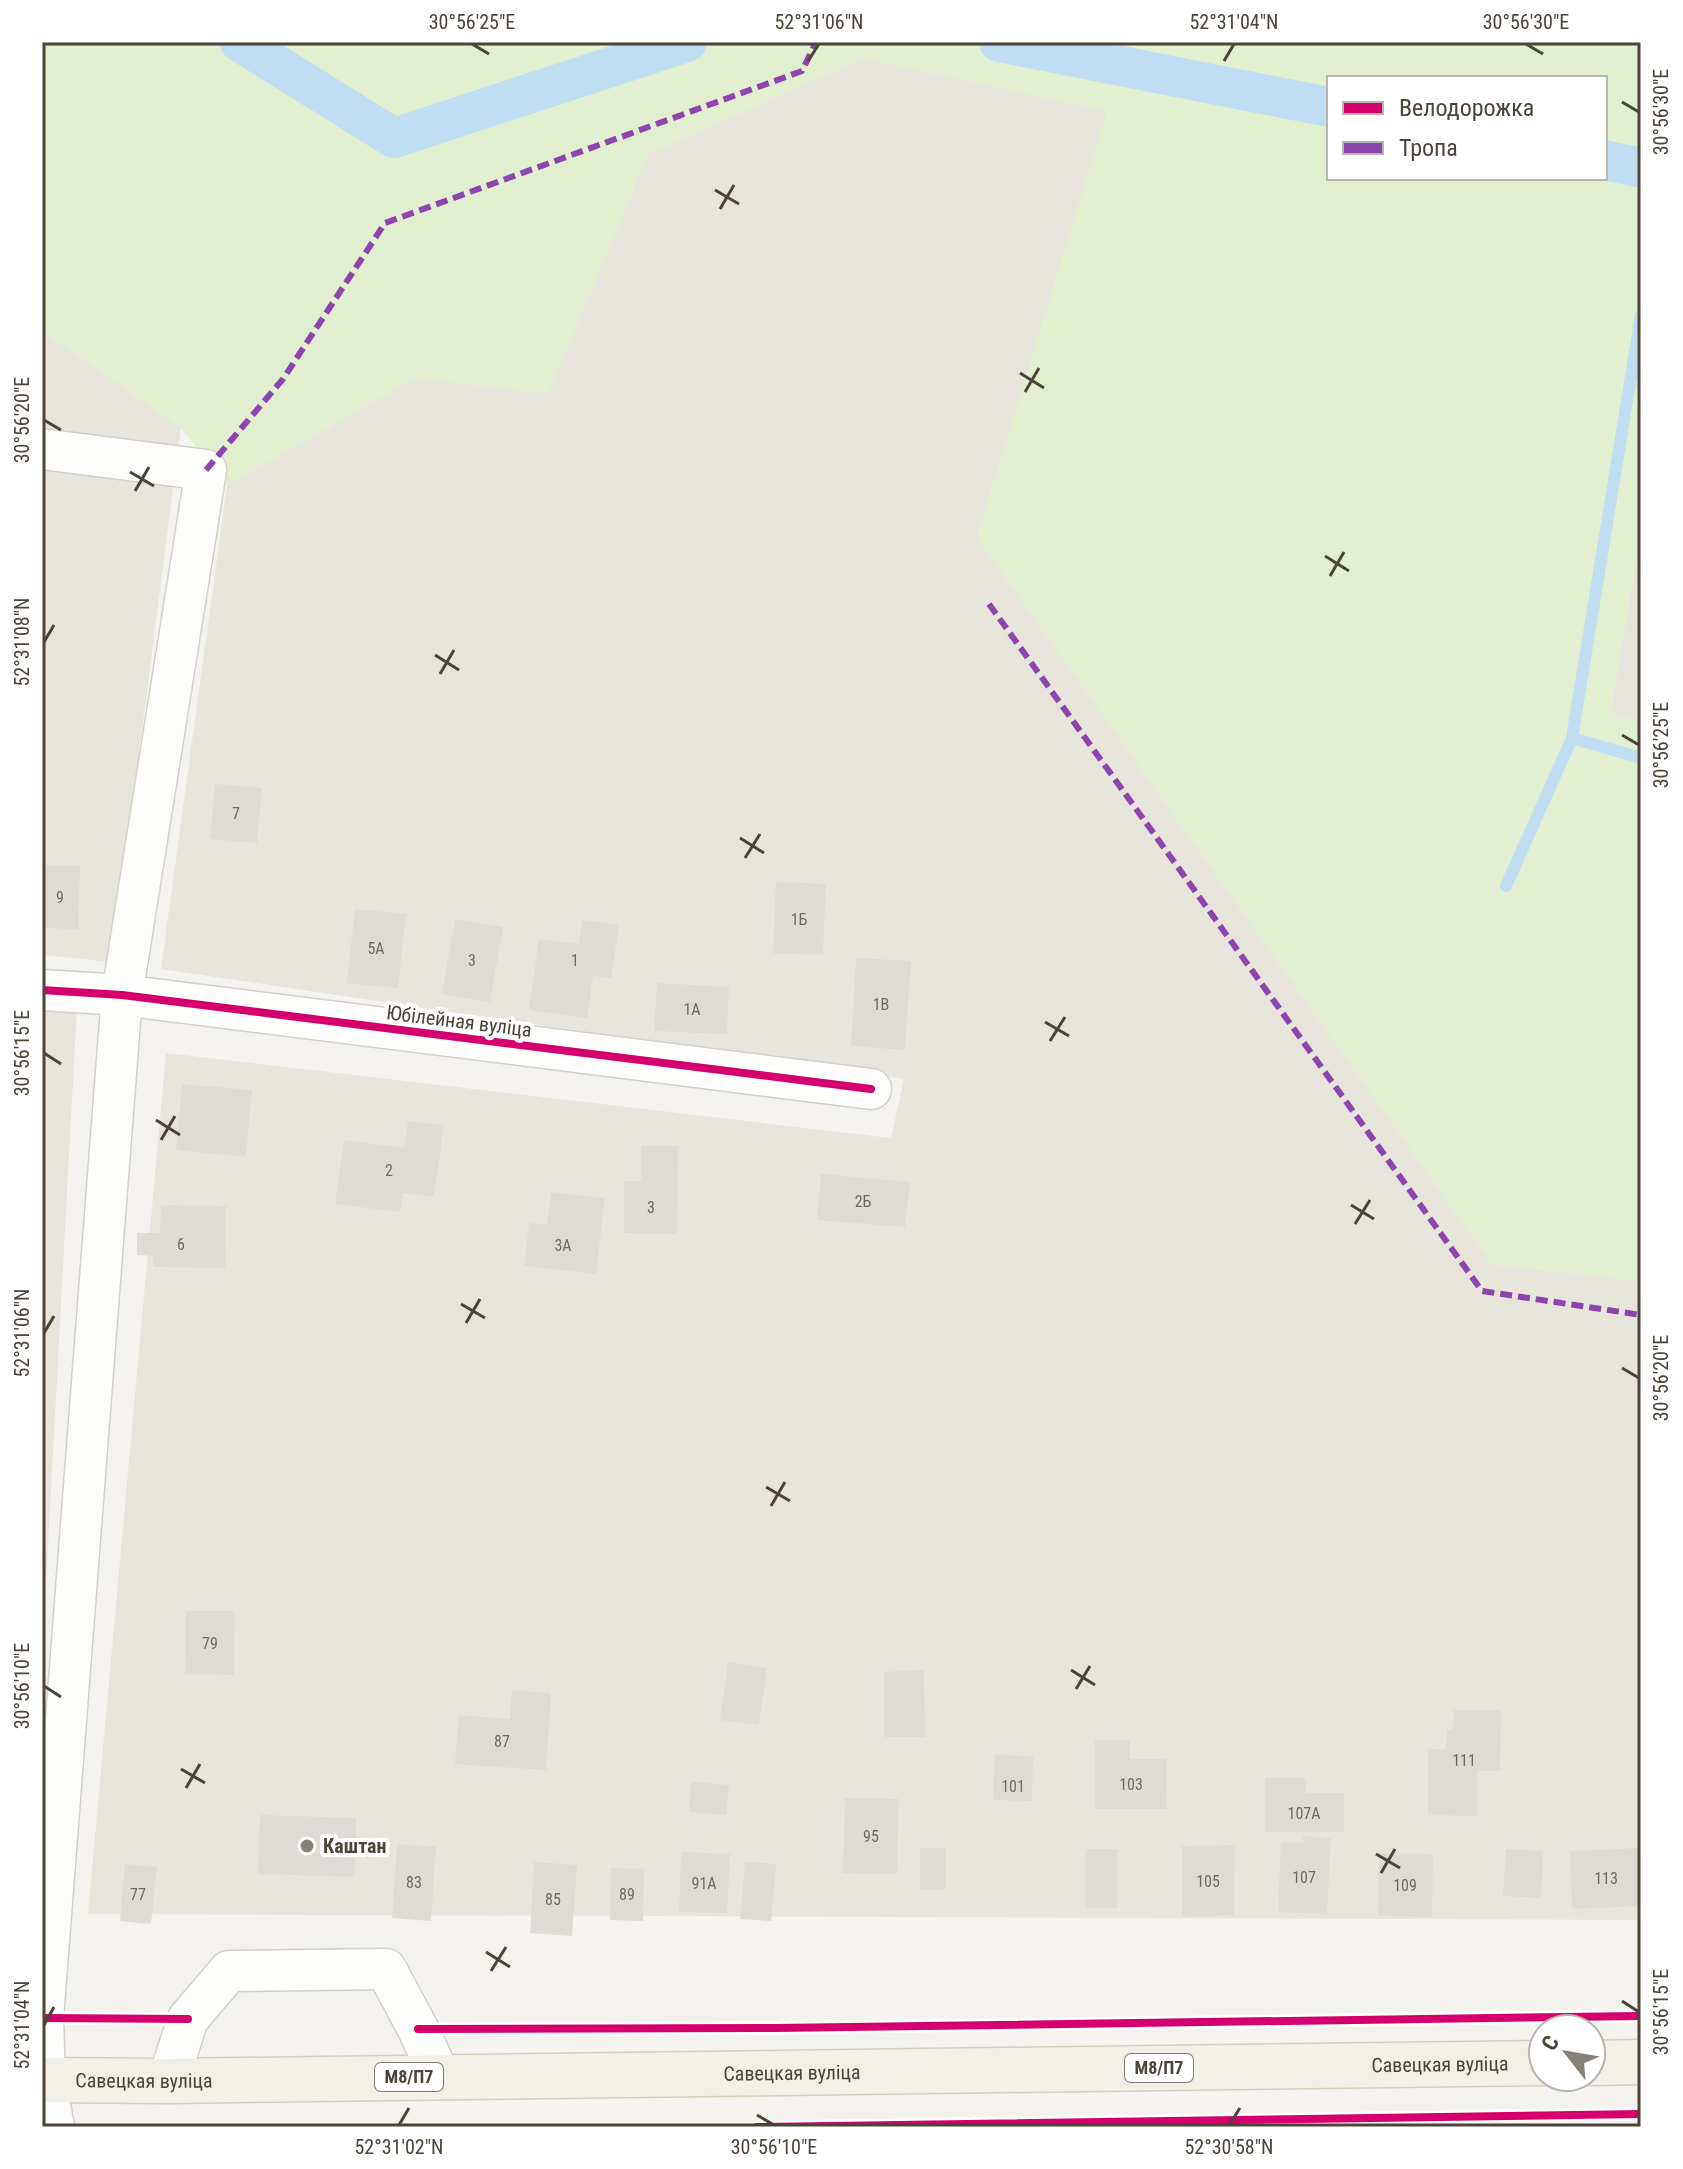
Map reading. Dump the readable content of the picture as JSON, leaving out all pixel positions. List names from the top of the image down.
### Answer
{
  "streets": {
    "main road": ["Савецкая вуліца", "М8/П7"],
    "street": ["Юбілейная вуліца"]
  },
  "places": ["Каштан"],
  "house_numbers": [
    "7",
    "9",
    "1Б",
    "5А",
    "3",
    "1",
    "1В",
    "1А",
    "2",
    "2Б",
    "3",
    "6",
    "3А",
    "79",
    "87",
    "111",
    "103",
    "101",
    "107А",
    "95",
    "107",
    "113",
    "105",
    "83",
    "91А",
    "109",
    "77",
    "89",
    "85"
  ],
  "legend": ["Велодорожка", "Тропа"],
  "north": "top left",
  "coordinates": [
    "30°56'25\"E",
    "52°31'06\"N",
    "52°31'04\"N",
    "30°56'30\"E",
    "30°56'20\"E",
    "52°31'08\"N",
    "30°56'15\"E",
    "30°56'10\"E",
    "52°31'02\"N",
    "52°30'58\"N"
  ]
}
